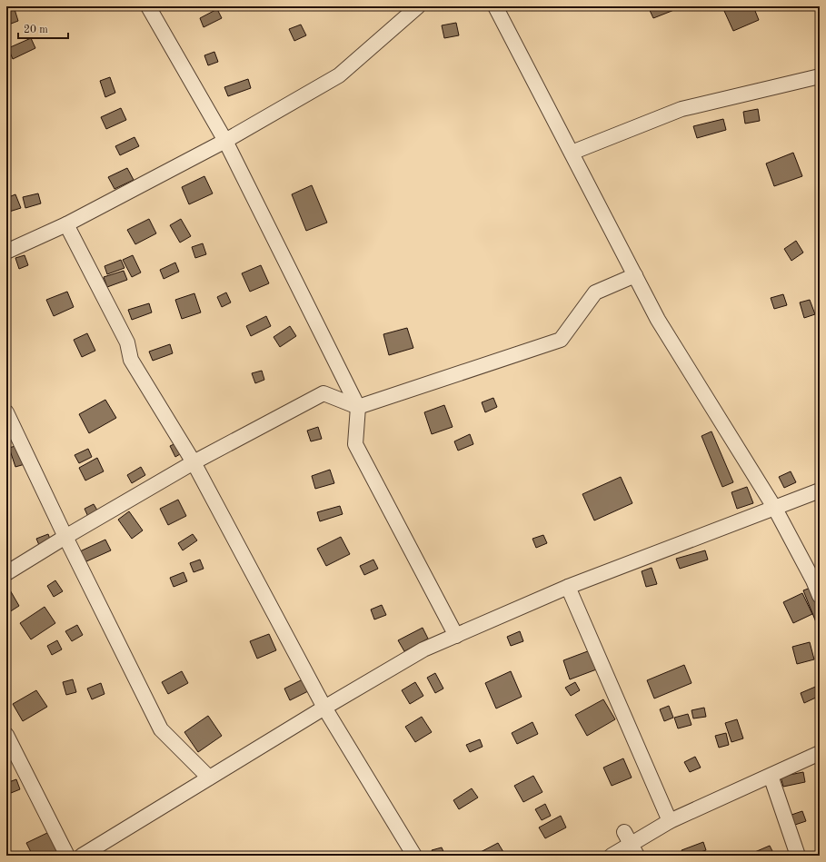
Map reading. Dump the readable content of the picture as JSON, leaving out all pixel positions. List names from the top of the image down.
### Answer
{
  "scale_bar": "20 m"
}
